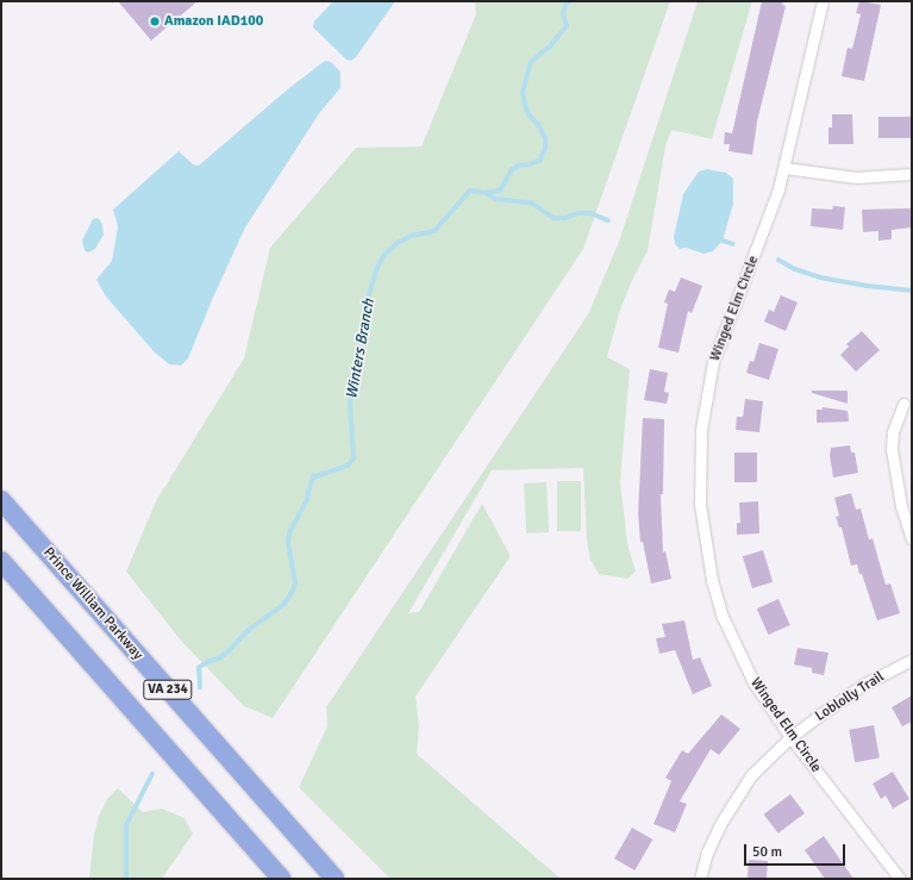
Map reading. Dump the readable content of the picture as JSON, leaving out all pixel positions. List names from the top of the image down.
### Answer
{
  "streets": {
    "highway": ["Prince William Parkway", "VA 234"],
    "street": ["Winged Elm Circle", "Loblolly Trail"]
  },
  "crossings": [
    ["Winged Elm Circle", "Loblolly Trail"]
  ],
  "water": ["Winters Branch"],
  "places": ["Amazon IAD100"],
  "scale_bar": "50 m"
}
